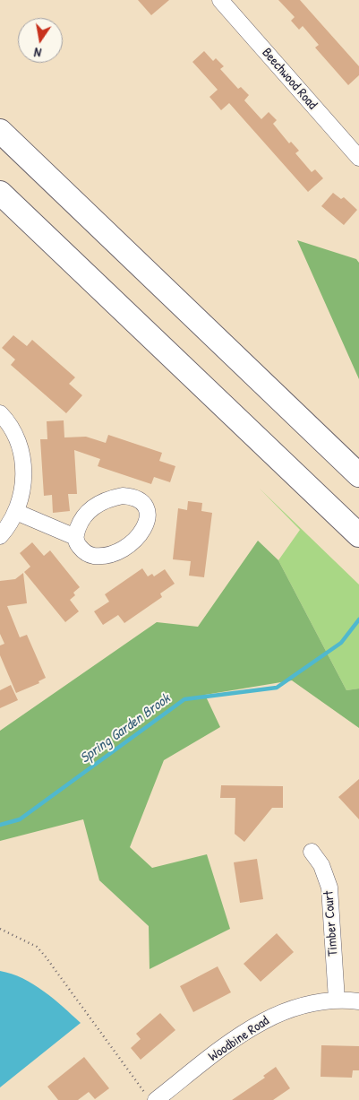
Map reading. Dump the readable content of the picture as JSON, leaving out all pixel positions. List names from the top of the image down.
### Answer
{
  "streets": {
    "street": ["Beechwood Road", "Timber Court", "Woodbine Road"]
  },
  "crossings": [
    ["Timber Court", "Woodbine Road"]
  ],
  "water": ["Spring Garden Brook"],
  "north": "bottom"
}
